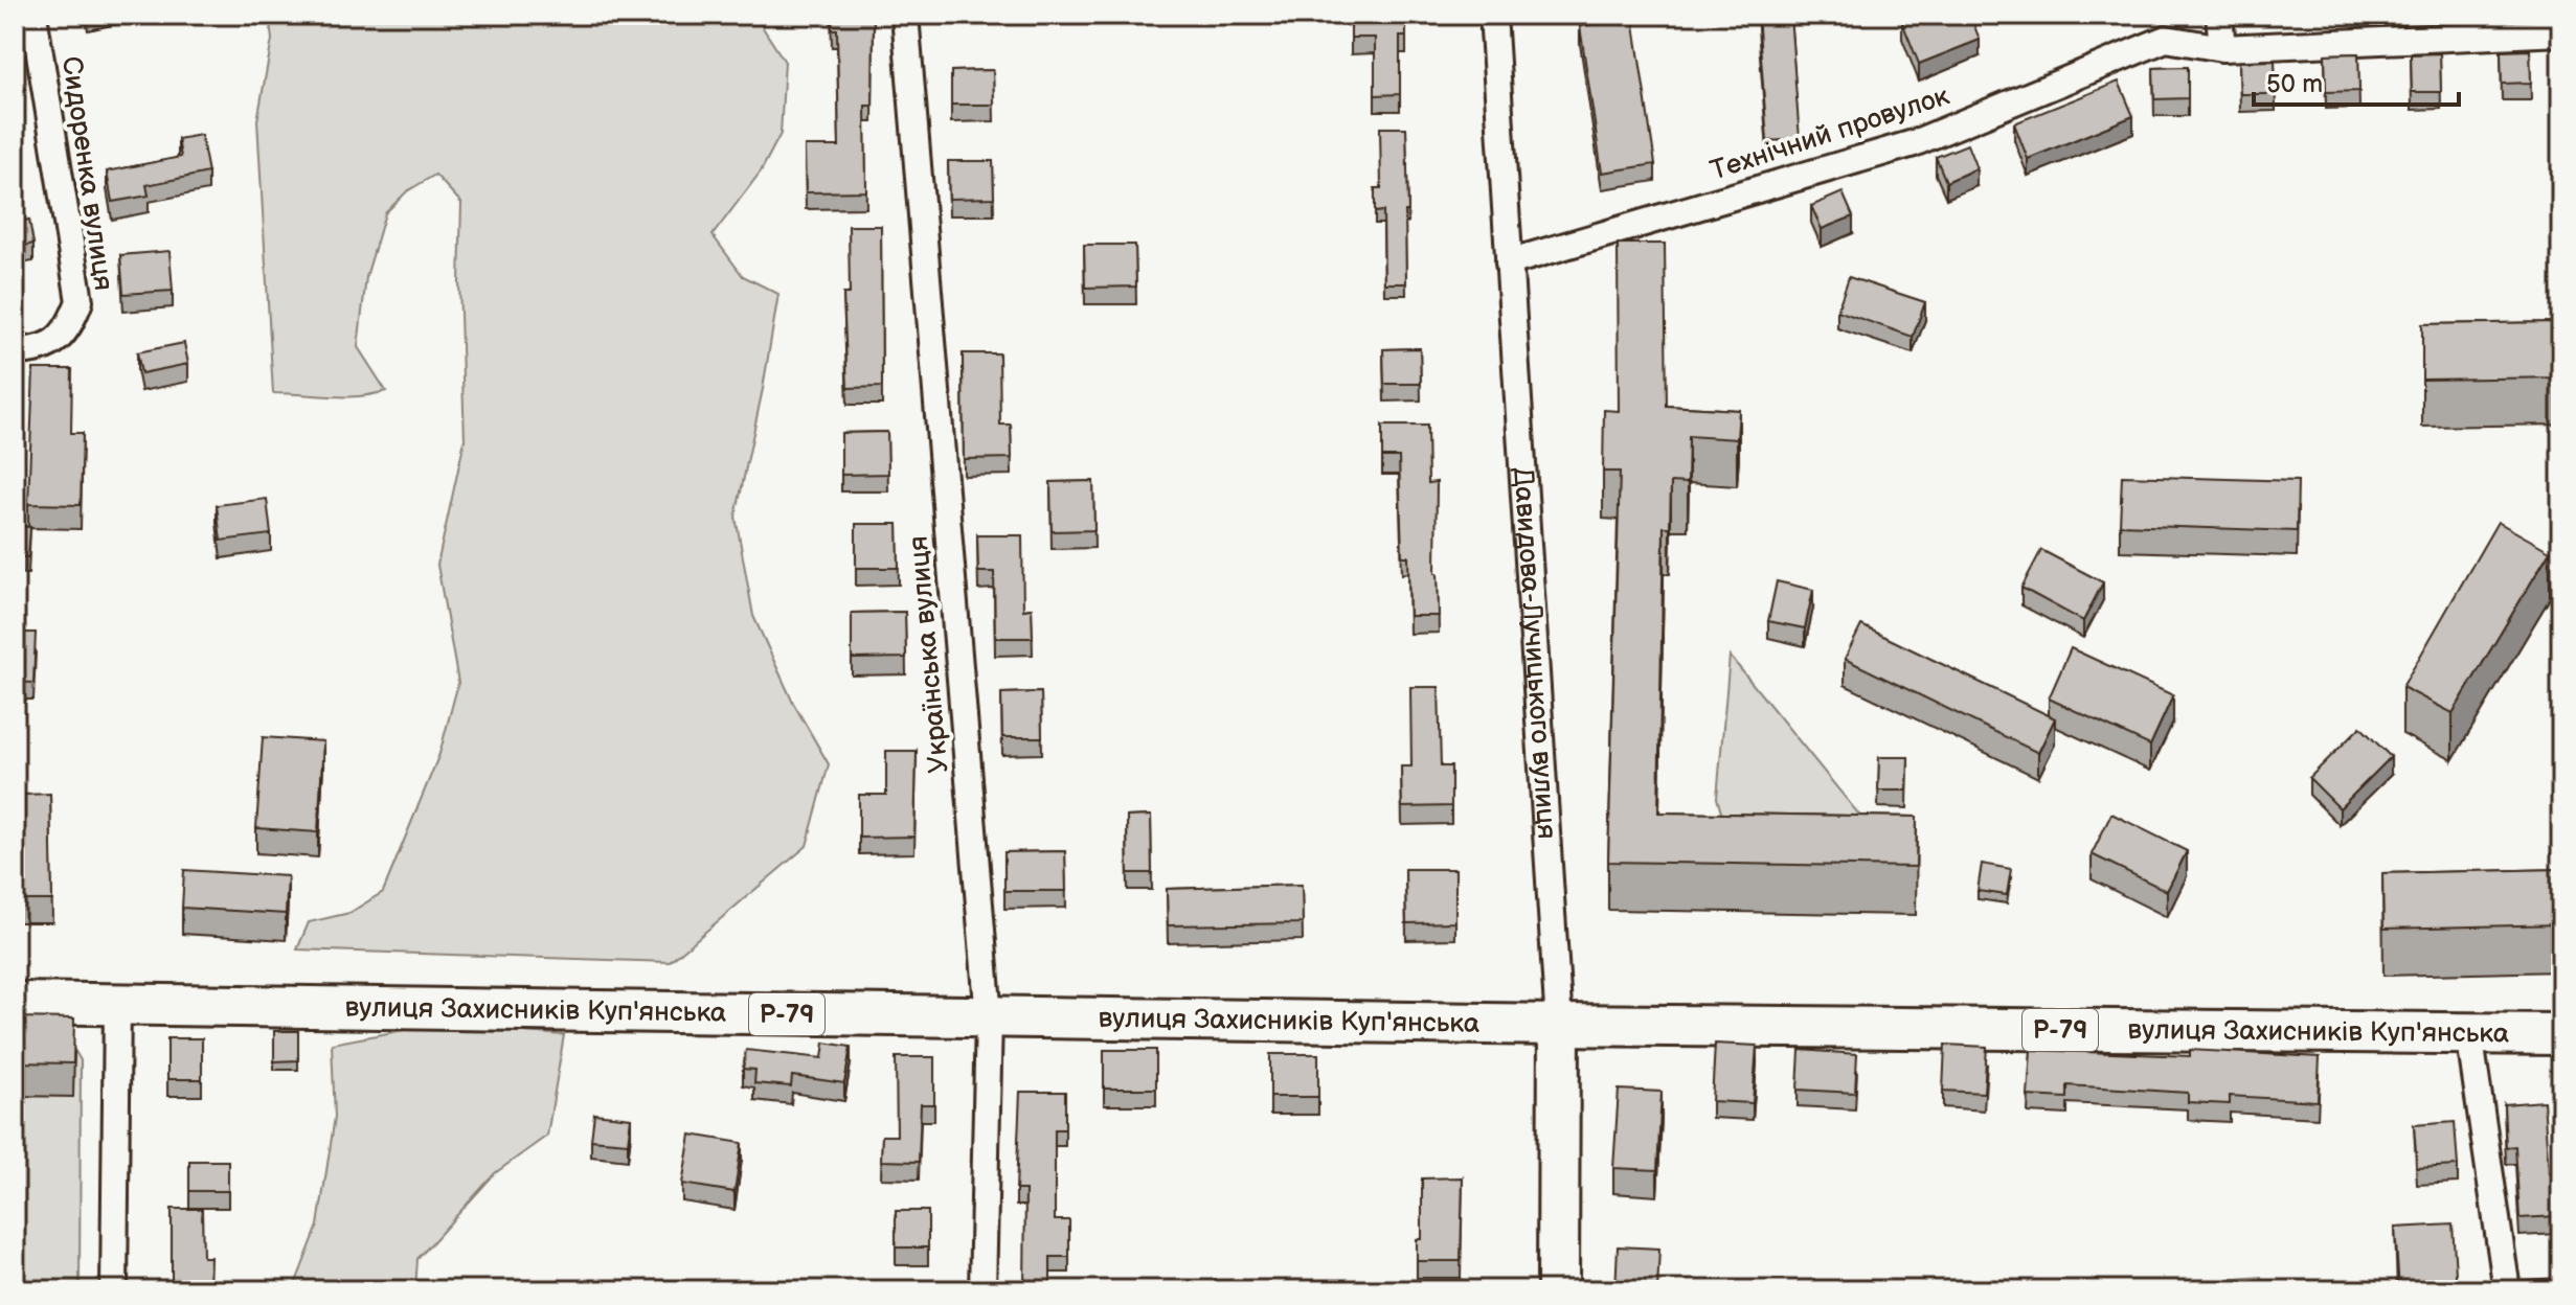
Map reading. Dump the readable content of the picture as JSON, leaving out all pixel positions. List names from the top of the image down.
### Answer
{
  "streets": {
    "main road": ["Давидова-Лучицького вулиця", "вулиця Захисників Куп'янська", "Р-79"],
    "street": ["Технічний провулок", "Сидоренка вулиця", "Українська вулиця"]
  },
  "crossings": [
    ["Технічний провулок", "Давидова-Лучицького вулиця"],
    ["Давидова-Лучицького вулиця", "вулиця Захисників Куп'янська"],
    ["Українська вулиця", "вулиця Захисників Куп'янська"]
  ],
  "scale_bar": "50 m"
}
